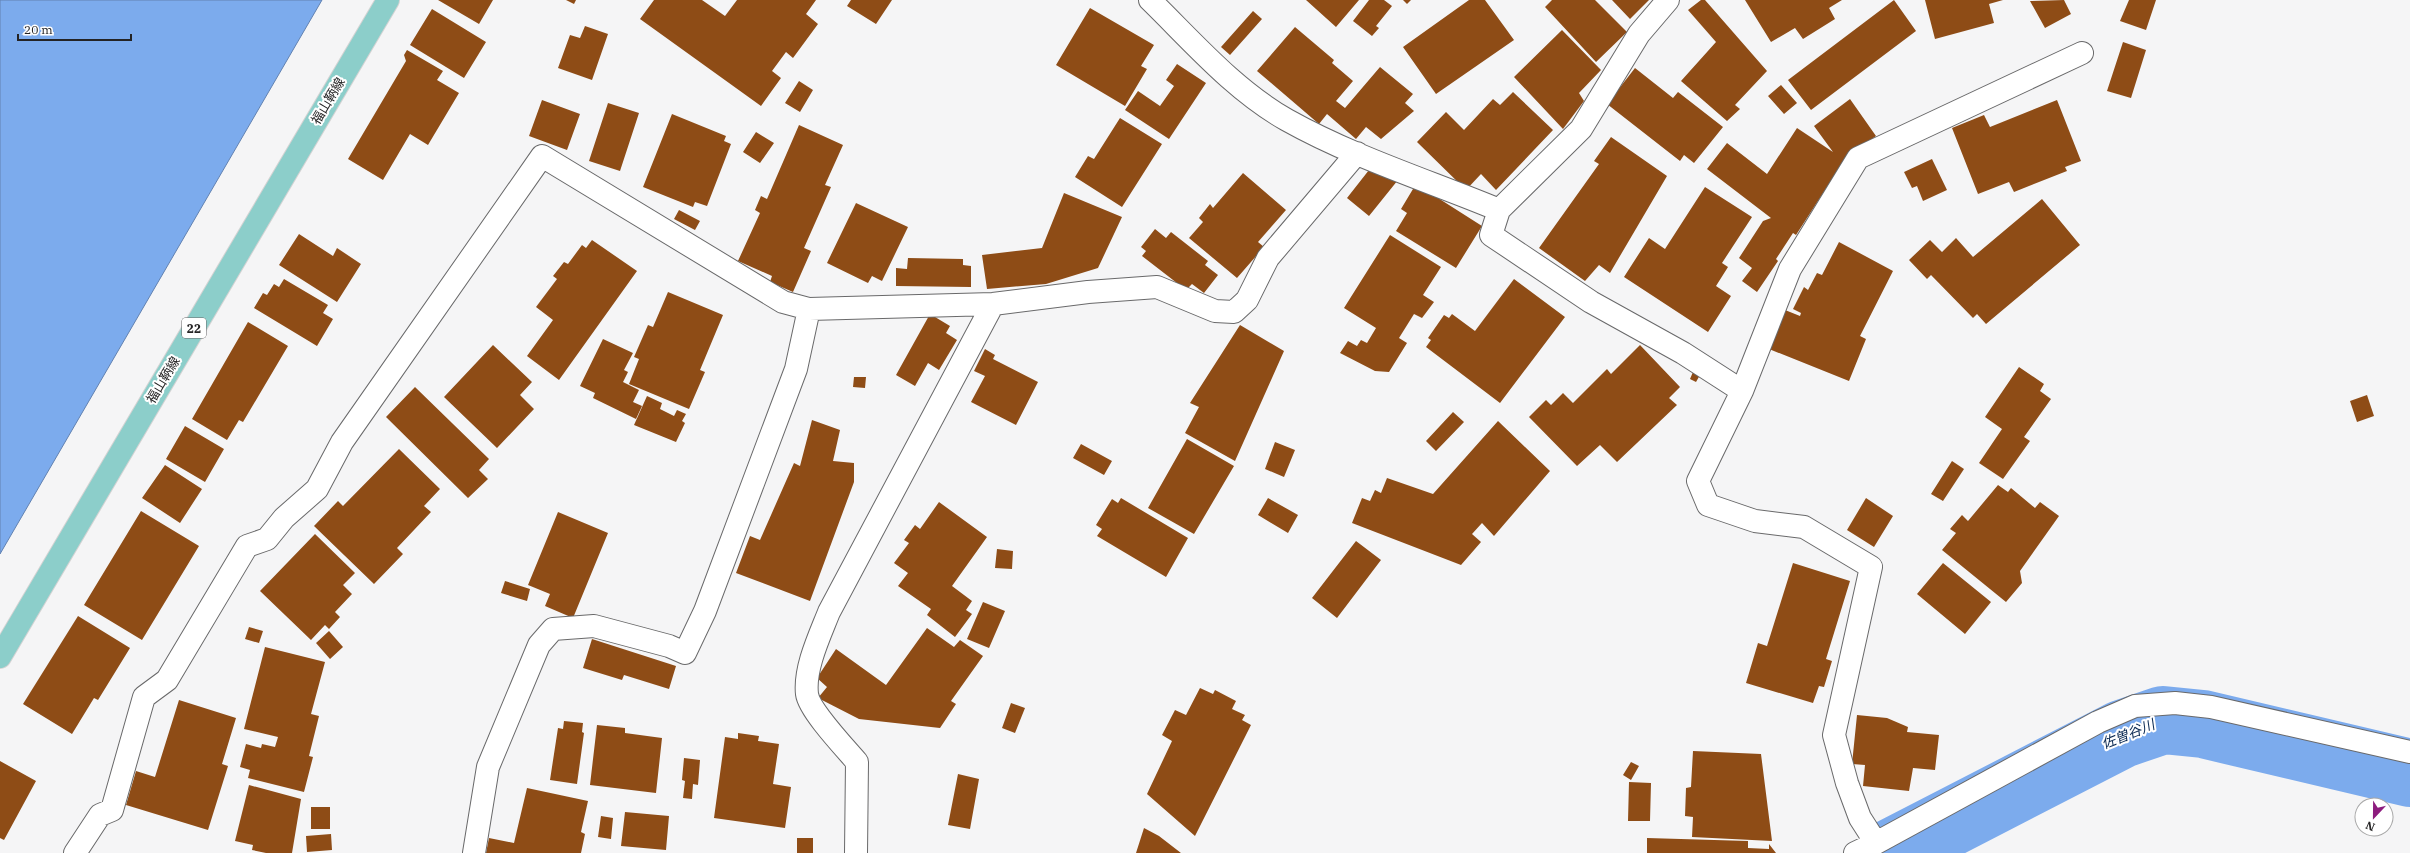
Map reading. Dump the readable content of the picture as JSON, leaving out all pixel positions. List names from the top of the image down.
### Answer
{
  "streets": {
    "main road": ["福山鞆線", "22"]
  },
  "water": ["佐曽谷川"],
  "scale_bar": "20 m",
  "north": "bottom"
}
